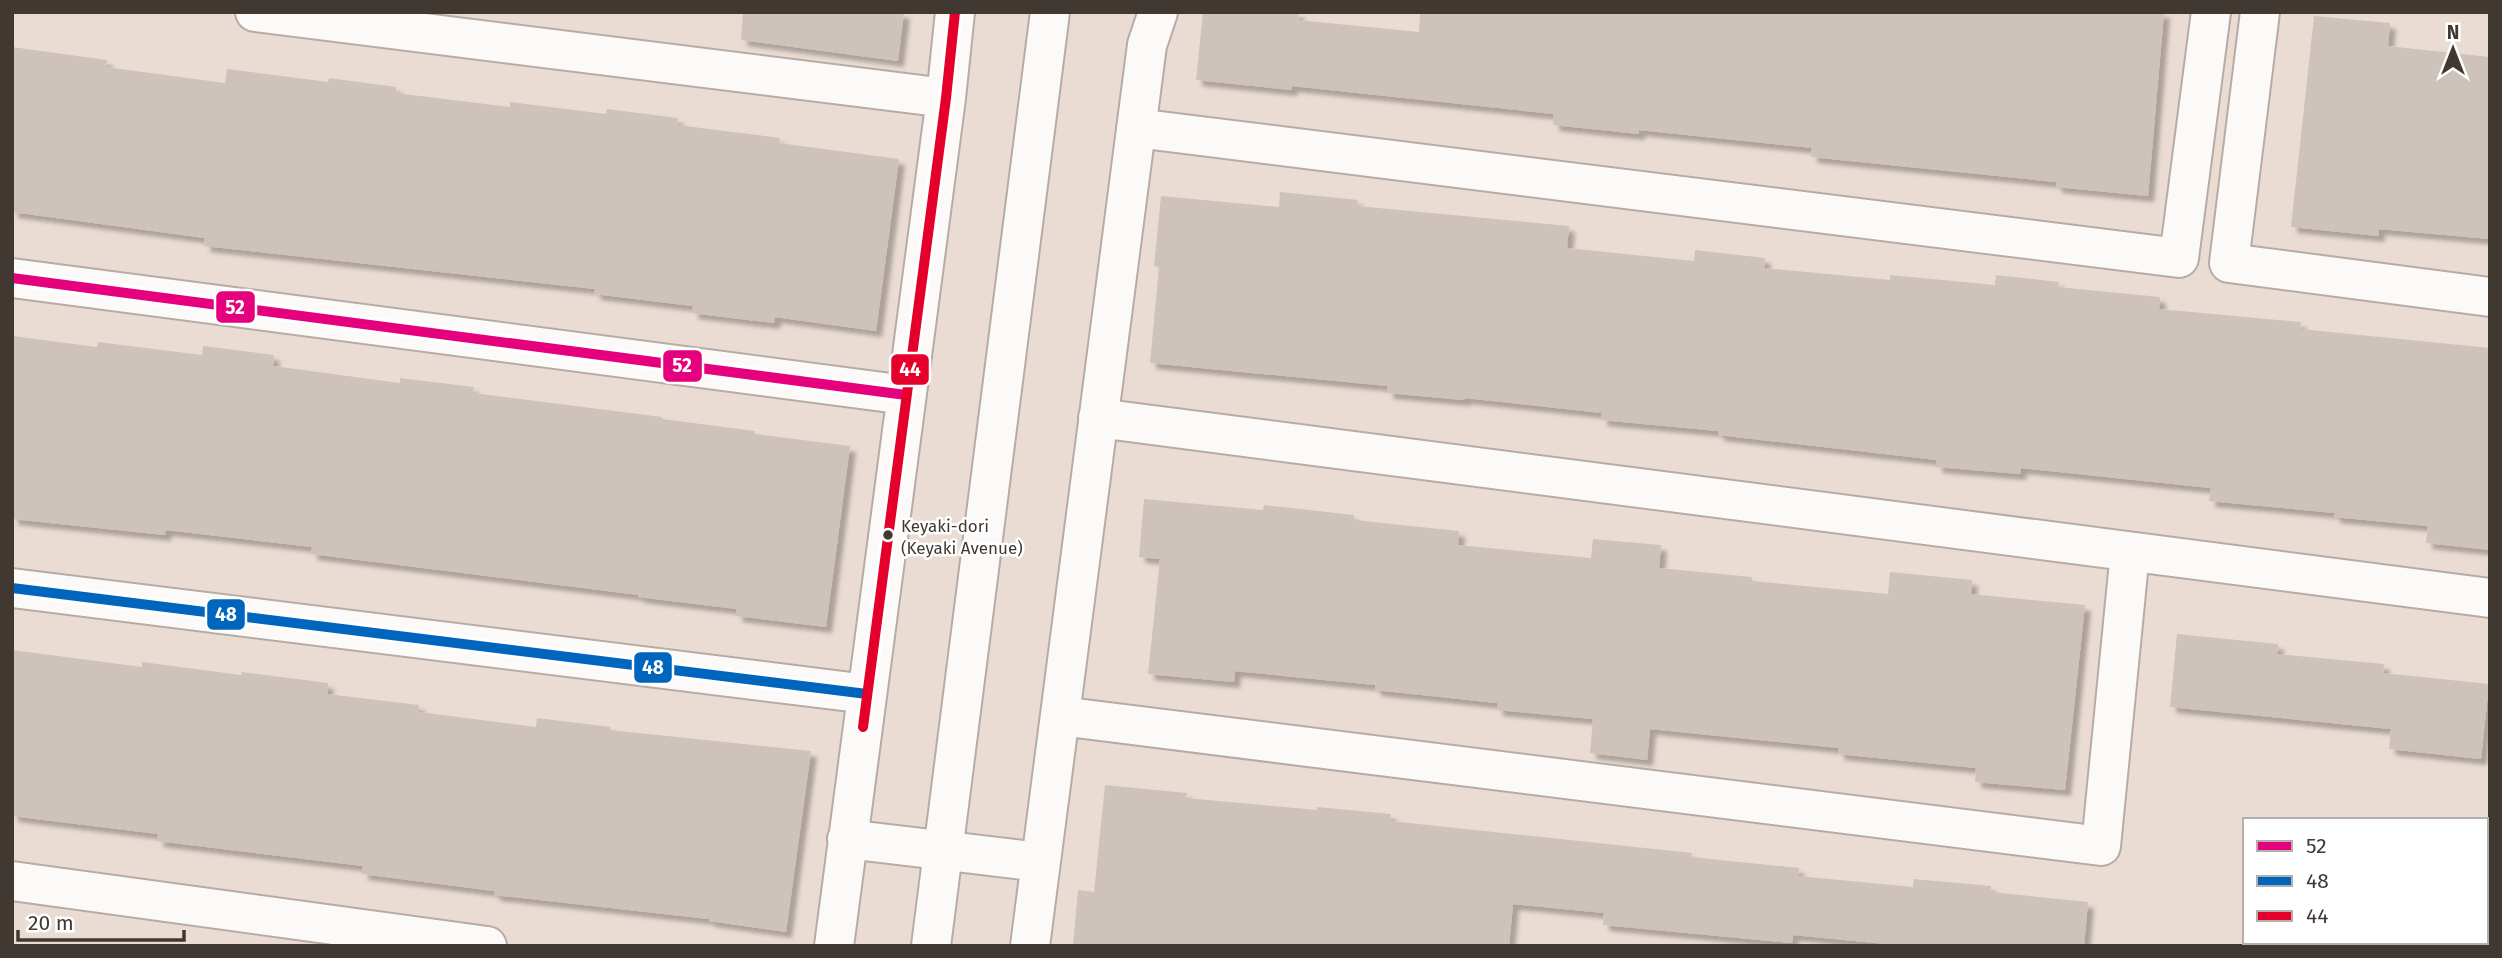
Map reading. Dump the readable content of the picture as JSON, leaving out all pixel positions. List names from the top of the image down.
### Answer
{
  "places": ["Keyaki-dori (Keyaki Avenue)"],
  "lines": ["transit line 44", "transit line 52", "transit line 48"],
  "legend": ["52", "48", "44"],
  "scale_bar": "20 m",
  "north": "top"
}
